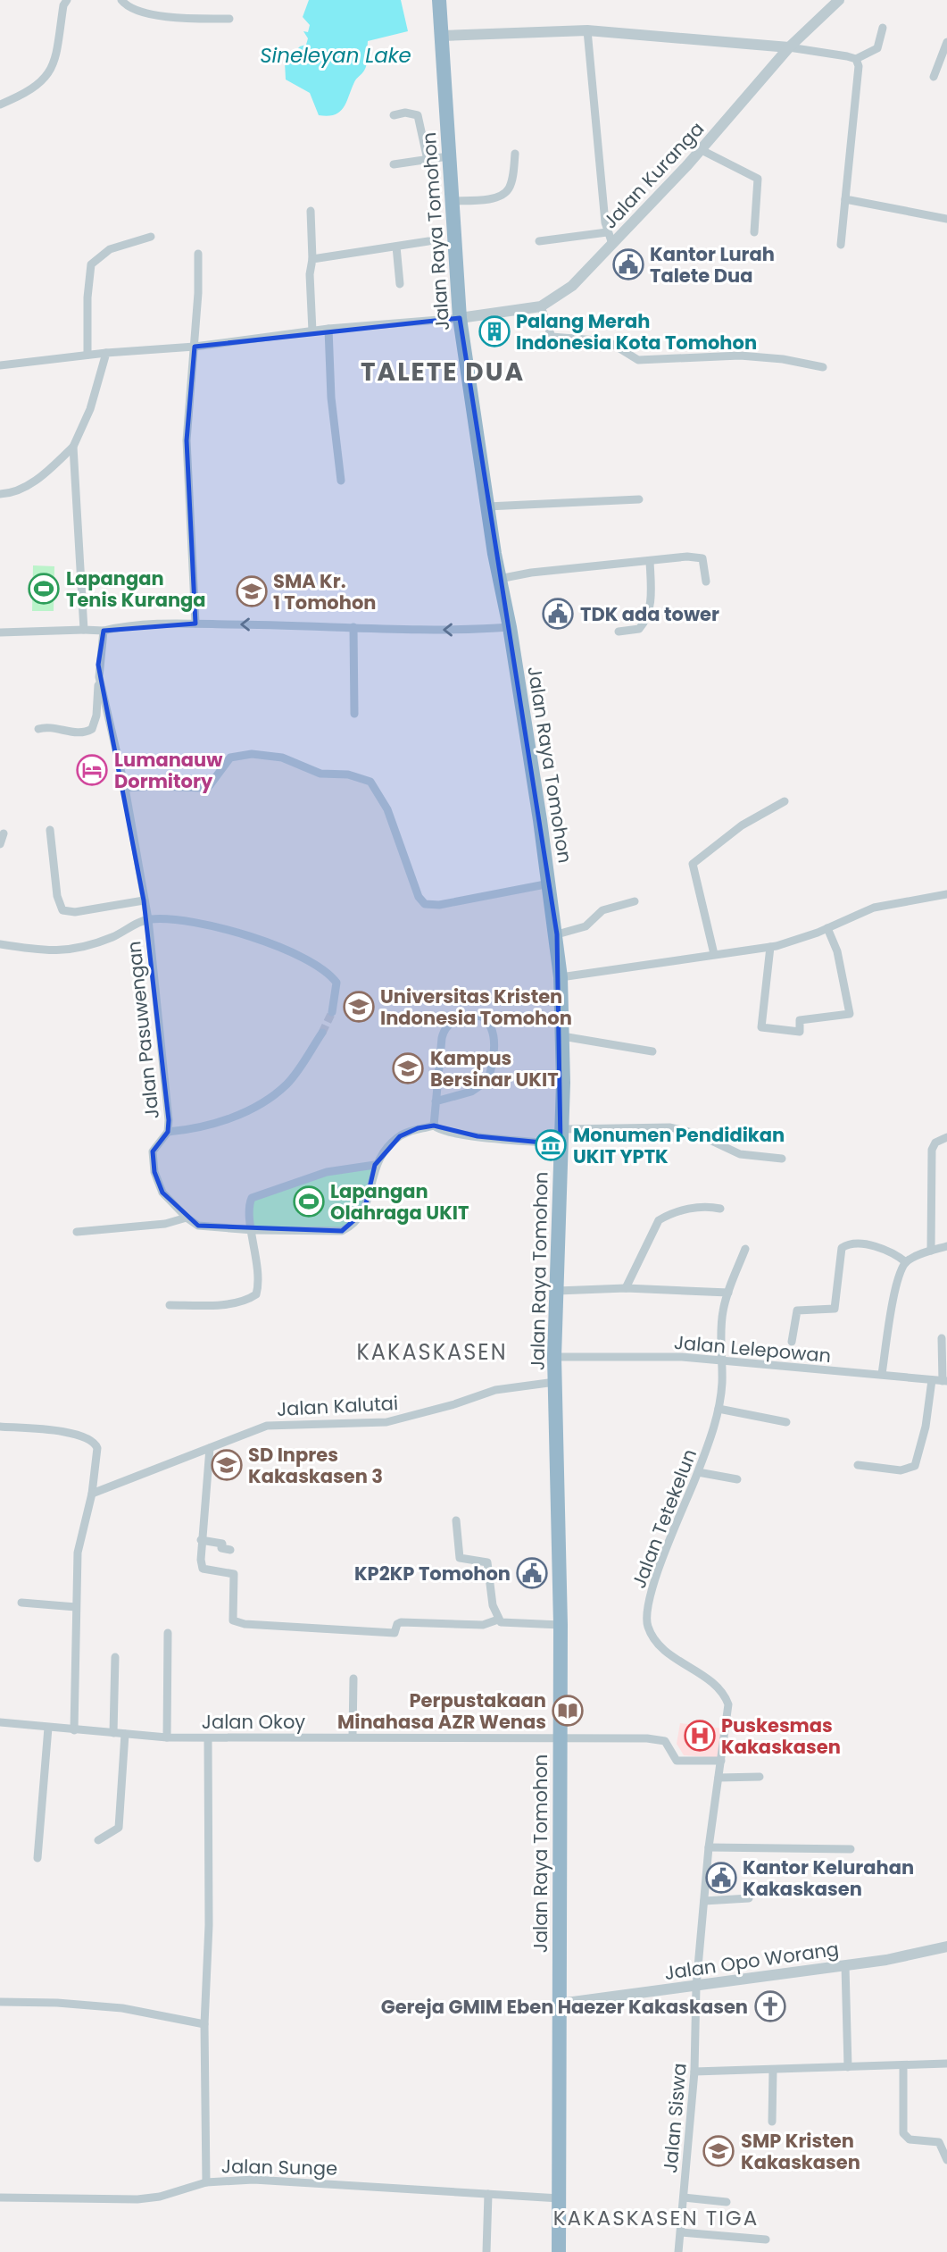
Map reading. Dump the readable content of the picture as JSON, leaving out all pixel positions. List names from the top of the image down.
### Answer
{
  "streets": {
    "highway": ["Jalan Raya Tomohon"],
    "street": [
      "Jalan Kuranga",
      "Jalan Pasuwengan",
      "Jalan Lelepowan",
      "Jalan Kalutai",
      "Jalan Tetekelun",
      "Jalan Okoy",
      "Jalan Opo Worang",
      "Jalan Siswa",
      "Jalan Sunge"
    ]
  },
  "crossings": [
    ["Jalan Kuranga", "Jalan Raya Tomohon"],
    ["Jalan Raya Tomohon", "Jalan Lelepowan"],
    ["Jalan Raya Tomohon", "Jalan Kalutai"],
    ["Jalan Raya Tomohon", "Jalan Okoy"],
    ["Jalan Raya Tomohon", "Jalan Opo Worang"],
    ["Jalan Raya Tomohon", "Jalan Sunge"],
    ["Jalan Lelepowan", "Jalan Tetekelun"],
    ["Jalan Tetekelun", "Jalan Okoy"],
    ["Jalan Tetekelun", "Jalan Opo Worang"],
    ["Jalan Tetekelun", "Jalan Siswa"],
    ["Jalan Opo Worang", "Jalan Siswa"]
  ],
  "districts": ["TALETE DUA", "KAKASKASEN", "KAKASKASEN TIGA"],
  "water": ["Sineleyan Lake"],
  "places": {
    "public building": [
      "Kantor Lurah Talete Dua",
      "TDK ada tower",
      "KP2KP Tomohon",
      "Kantor Kelurahan Kakaskasen"
    ],
    "building": ["Palang Merah Indonesia Kota Tomohon"],
    "sports": ["Lapangan Tenis Kuranga", "Lapangan Olahraga UKIT"],
    "school or university": [
      "SMA Kr. 1 Tomohon",
      "Universitas Kristen Indonesia Tomohon",
      "Kampus Bersinar UKIT",
      "SD Inpres Kakaskasen 3",
      "SMP Kristen Kakaskasen"
    ],
    "hotel": ["Lumanauw Dormitory"],
    "museum": ["Monumen Pendidikan UKIT YPTK"],
    "library": ["Perpustakaan Minahasa AZR Wenas"],
    "hospital": ["Puskesmas Kakaskasen"],
    "church": ["Gereja GMIM Eben Haezer Kakaskasen"]
  }
}
